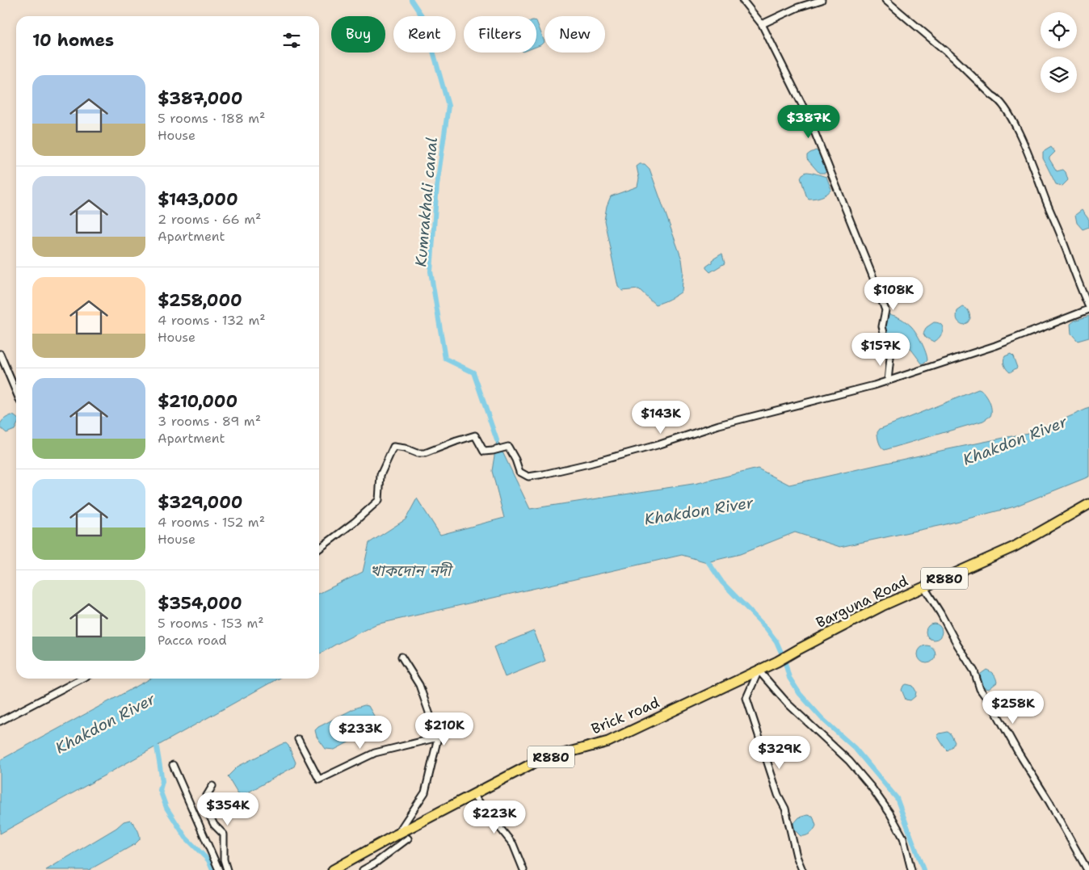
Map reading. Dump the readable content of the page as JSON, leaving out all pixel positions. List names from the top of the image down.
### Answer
{
  "streets": {
    "main road": ["R880", "Barguna Road", "Brick road"]
  },
  "crossings": [
    ["Barguna Road", "Brick road"]
  ],
  "water": ["Kumrakhali canal", "Khakdon River", "খাকদোন নদী"],
  "page": {
    "chip": [
      "Buy",
      "Rent",
      "Filters",
      "New"
    ],
    "heading": "10 homes",
    "list": [
      {
        "name": "$387,000",
        "note": "5 rooms · 188 m² · House"
      },
      {
        "name": "$143,000",
        "note": "2 rooms · 66 m² · Apartment"
      },
      {
        "name": "$258,000",
        "note": "4 rooms · 132 m² · House"
      },
      {
        "name": "$210,000",
        "note": "3 rooms · 89 m² · Apartment"
      },
      {
        "name": "$329,000",
        "note": "4 rooms · 152 m² · House"
      },
      {
        "name": "$354,000",
        "note": "5 rooms · 153 m² · Pacca road"
      }
    ],
    "price": [
      "$387K",
      "$108K",
      "$157K",
      "$143K",
      "$258K",
      "$210K",
      "$233K",
      "$329K",
      "$354K",
      "$223K"
    ]
  }
}
